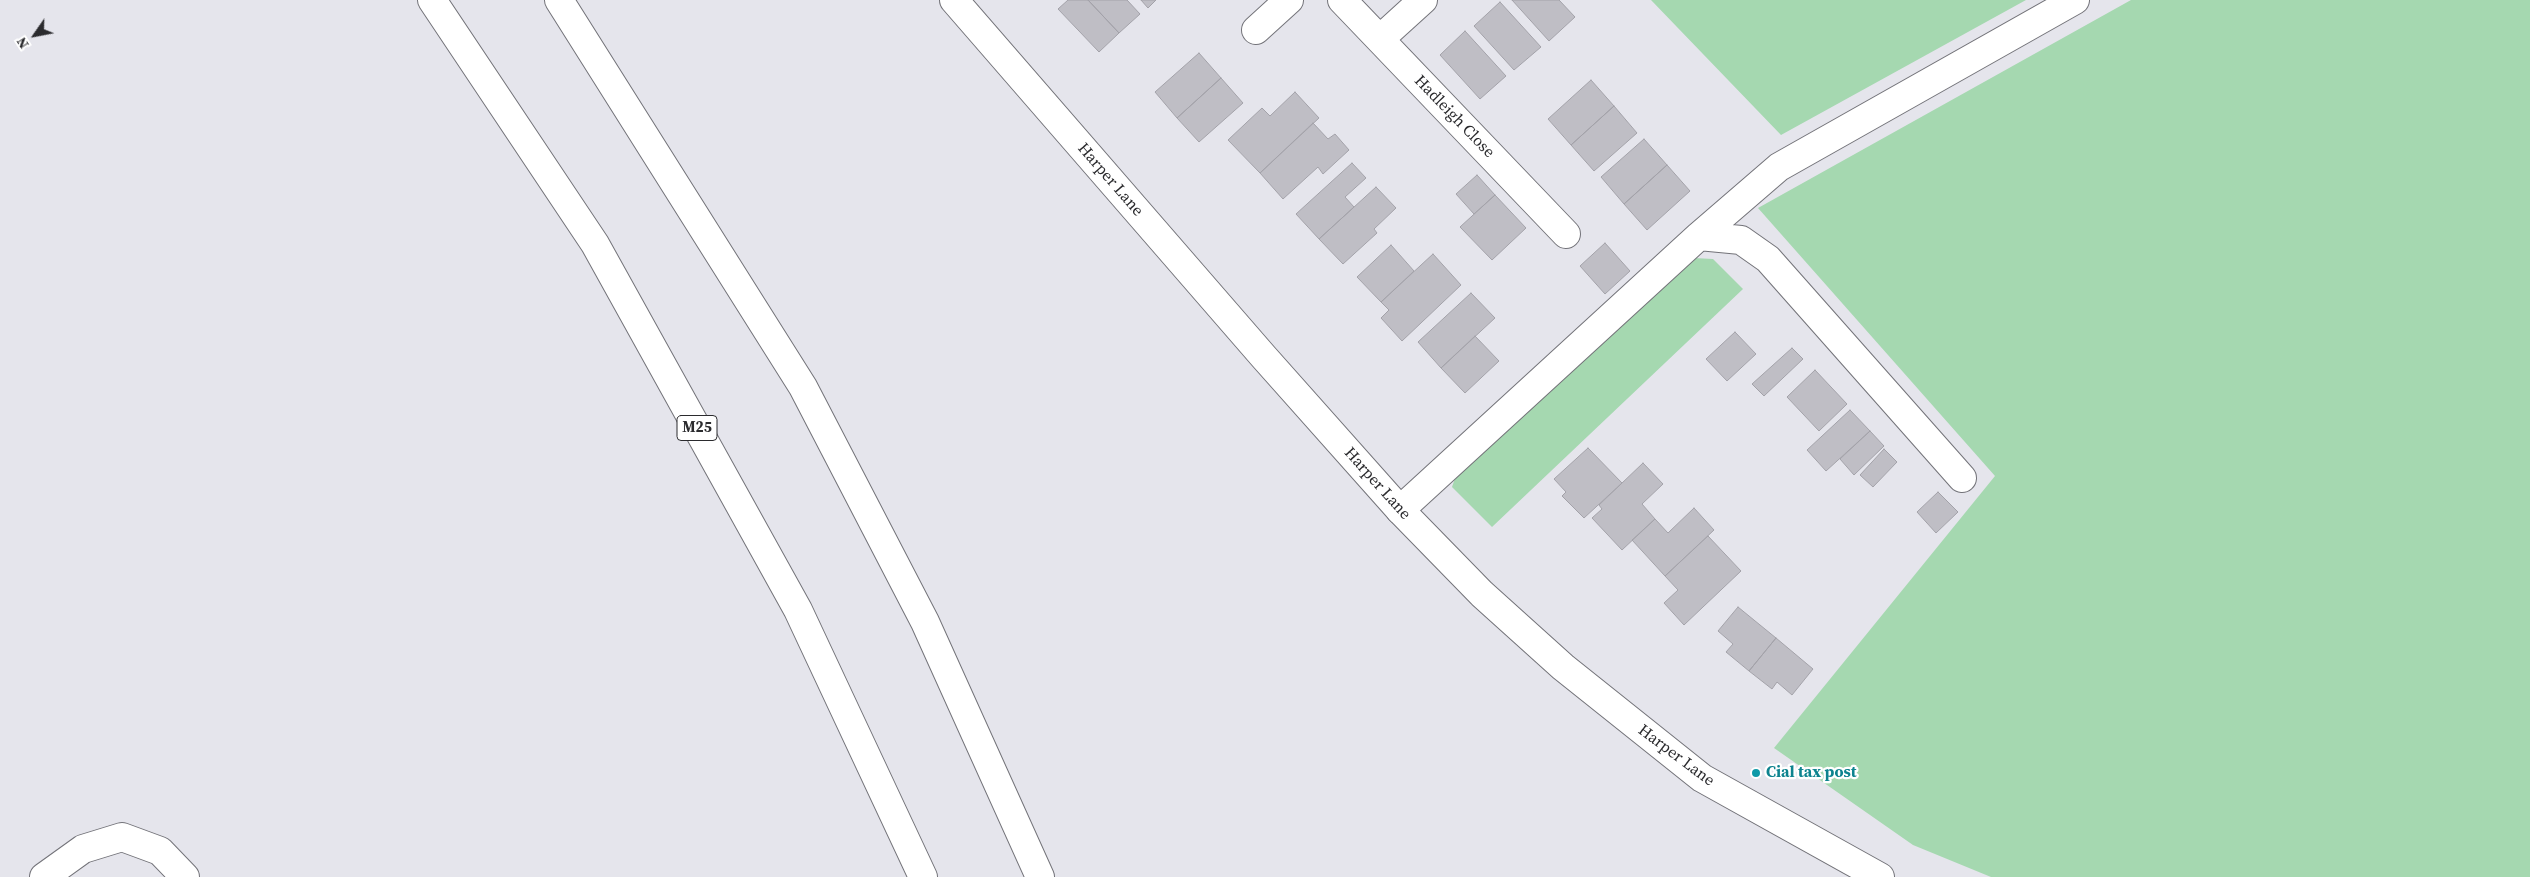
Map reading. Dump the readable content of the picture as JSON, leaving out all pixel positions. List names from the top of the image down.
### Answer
{
  "streets": {
    "main road": ["Hadleigh Close", "Harper Lane", "M25"]
  },
  "places": ["Cial tax post"],
  "north": "bottom left"
}
